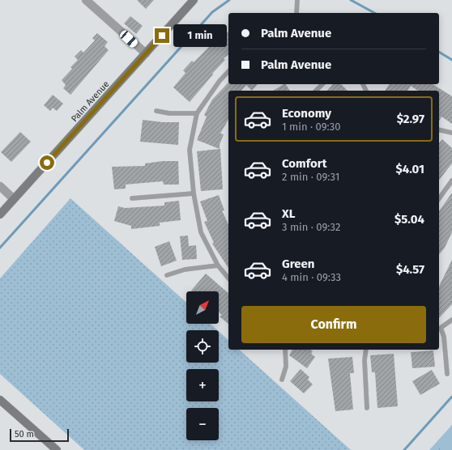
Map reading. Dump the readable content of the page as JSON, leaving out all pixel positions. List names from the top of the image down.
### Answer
{
  "streets": {
    "street": ["Palm Avenue"]
  },
  "scale_bar": "50 m",
  "north": "top right",
  "page": {
    "banner": ["Palm Avenue", "Palm Avenue"],
    "bubble": "1 min",
    "list": [
      {
        "name": "Economy",
        "note": "1 min · 09:30",
        "value": "$2.97"
      },
      {
        "name": "Comfort",
        "note": "2 min · 09:31",
        "value": "$4.01"
      },
      {
        "name": "XL",
        "note": "3 min · 09:32",
        "value": "$5.04"
      },
      {
        "name": "Green",
        "note": "4 min · 09:33",
        "value": "$4.57"
      }
    ],
    "map_buttons": ["+", "−"],
    "buttons": "Confirm",
    "scale": "50 m"
  }
}
